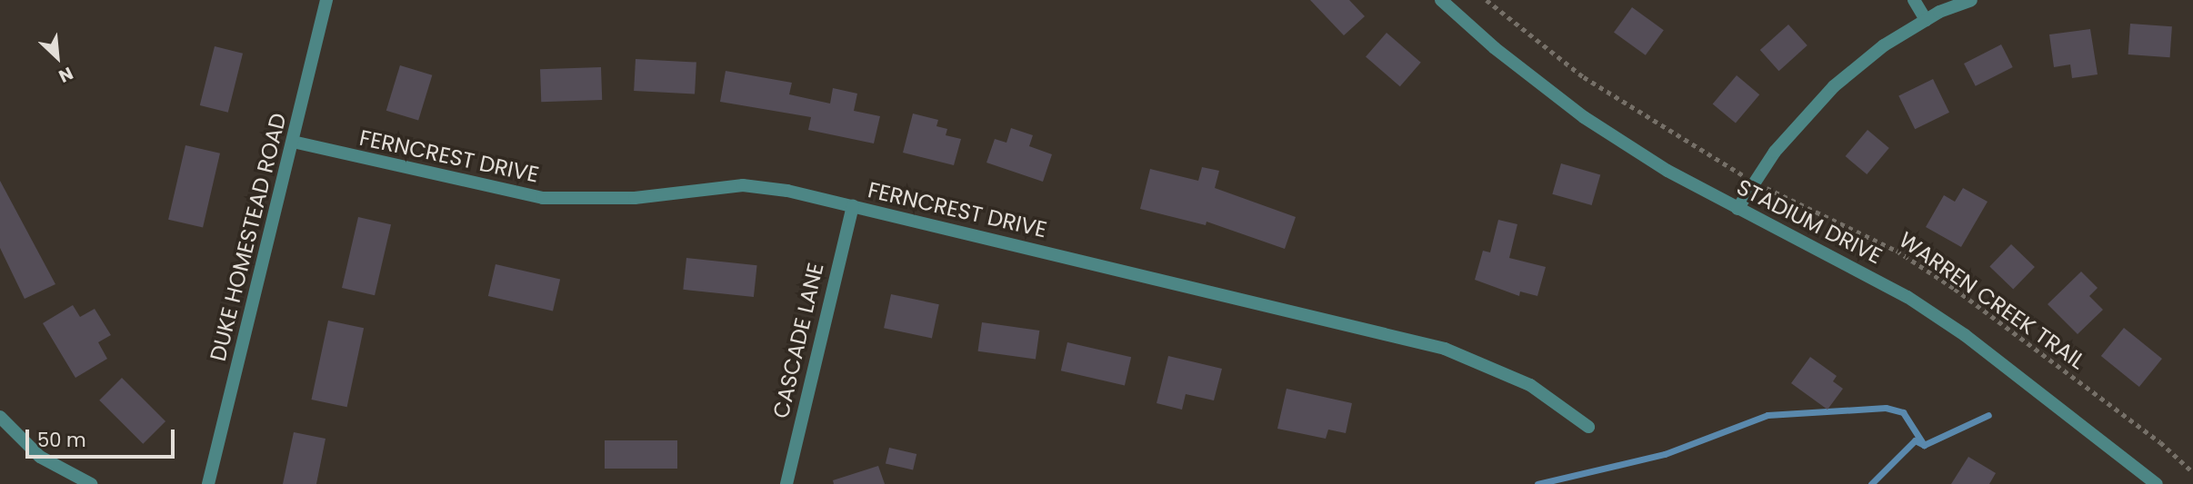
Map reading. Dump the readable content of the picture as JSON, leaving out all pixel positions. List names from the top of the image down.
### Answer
{
  "streets": {
    "street": [
      "FERNCREST DRIVE",
      "STADIUM DRIVE",
      "DUKE HOMESTEAD ROAD",
      "CASCADE LANE"
    ],
    "path": ["WARREN CREEK TRAIL"]
  },
  "crossings": [
    ["FERNCREST DRIVE", "DUKE HOMESTEAD ROAD"],
    ["FERNCREST DRIVE", "CASCADE LANE"]
  ],
  "scale_bar": "50 m",
  "north": "bottom right"
}
